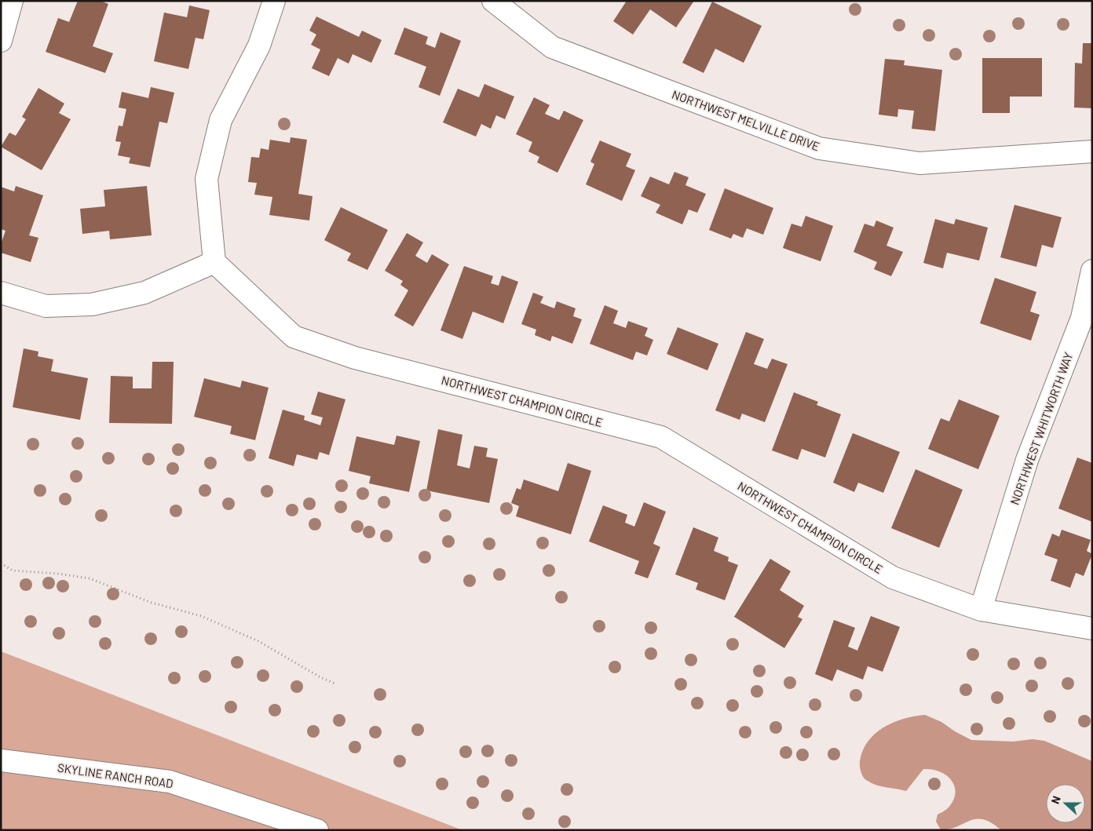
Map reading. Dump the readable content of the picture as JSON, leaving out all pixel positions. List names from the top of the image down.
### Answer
{
  "streets": {
    "street": [
      "NORTHWEST MELVILLE DRIVE",
      "NORTHWEST CHAMPION CIRCLE",
      "NORTHWEST WHITWORTH WAY",
      "SKYLINE RANCH ROAD"
    ]
  },
  "crossings": [
    ["NORTHWEST CHAMPION CIRCLE", "NORTHWEST WHITWORTH WAY"]
  ],
  "north": "left"
}
